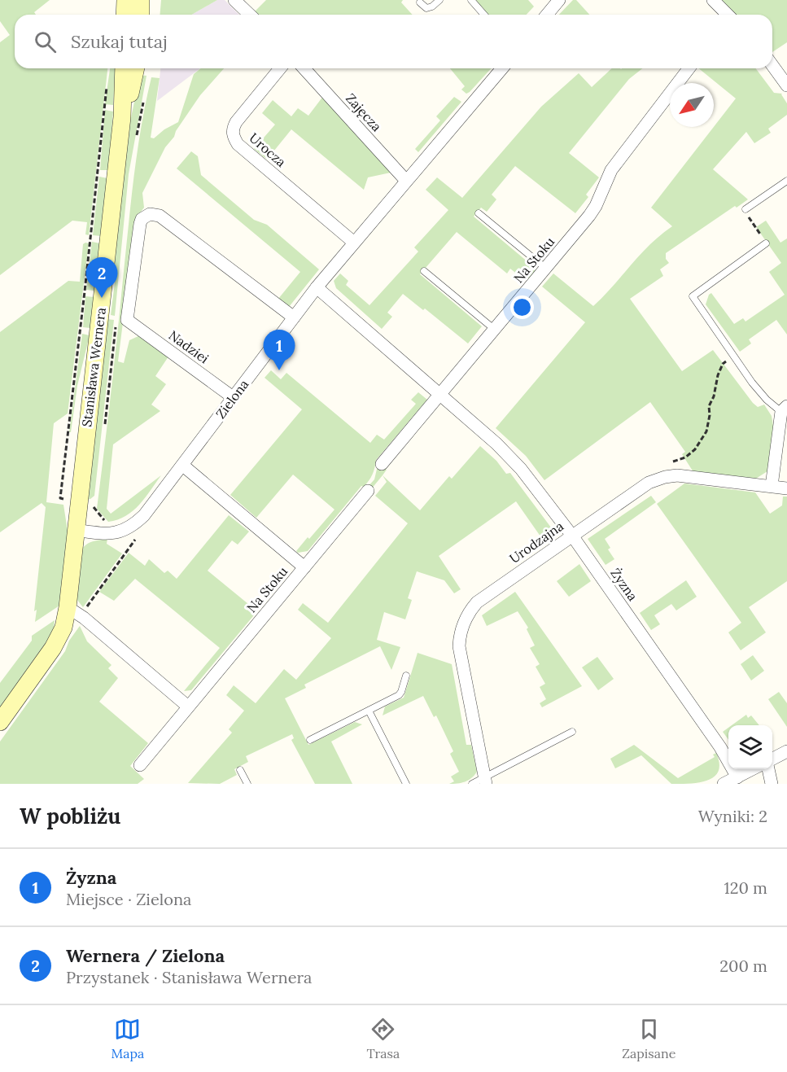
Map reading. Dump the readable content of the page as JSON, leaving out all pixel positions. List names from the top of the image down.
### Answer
{
  "streets": {
    "street": [
      "Zajęcza",
      "Urocza",
      "Na Stoku",
      "Nadziei",
      "Stanisława Wernera",
      "Zielona",
      "Urodzajna",
      "Żyzna"
    ]
  },
  "crossings": [
    ["Zajęcza", "Zielona"],
    ["Urocza", "Zielona"],
    ["Na Stoku", "Żyzna"],
    ["Nadziei", "Zielona"],
    ["Stanisława Wernera", "Zielona"],
    ["Zielona", "Żyzna"],
    ["Urodzajna", "Żyzna"]
  ],
  "north": "bottom left",
  "page": {
    "search": "Szukaj tutaj",
    "pins": ["2", "1"],
    "heading": ["W pobliżu", "Wyniki: 2"],
    "list": [
      {
        "mark": "1",
        "name": "Żyzna",
        "note": "Miejsce · Zielona",
        "value": "120 m"
      },
      {
        "mark": "2",
        "name": "Wernera / Zielona",
        "note": "Przystanek · Stanisława Wernera",
        "value": "200 m"
      }
    ],
    "nav": ["Mapa", "Trasa", "Zapisane"]
  }
}
